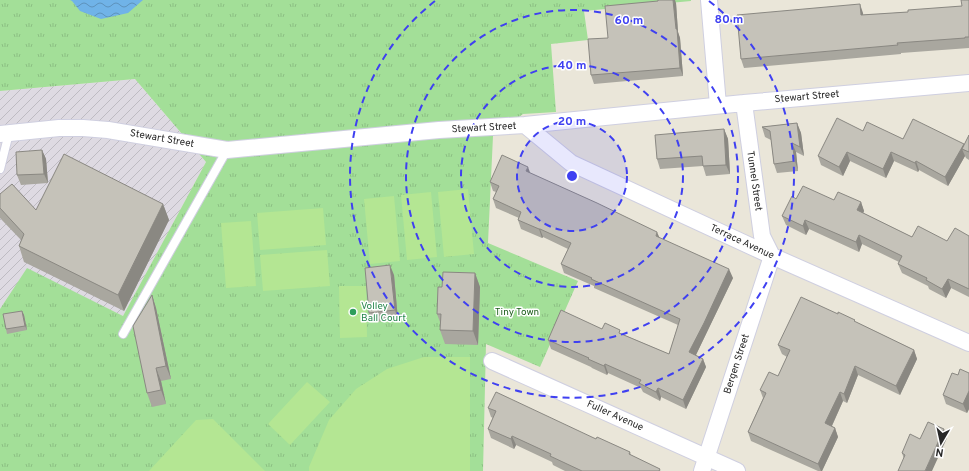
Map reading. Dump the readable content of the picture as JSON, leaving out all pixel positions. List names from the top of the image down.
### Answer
{
  "streets": {
    "street": [
      "Stewart Street",
      "Tunnel Street",
      "Terrace Avenue",
      "Bergen Street",
      "Fuller Avenue"
    ]
  },
  "crossings": [
    ["Stewart Street", "Tunnel Street"],
    ["Stewart Street", "Terrace Avenue"],
    ["Tunnel Street", "Terrace Avenue"],
    ["Tunnel Street", "Bergen Street"],
    ["Terrace Avenue", "Bergen Street"],
    ["Bergen Street", "Fuller Avenue"]
  ],
  "parks": ["Tiny Town"],
  "places": ["Volley Ball Court"],
  "north": "bottom",
  "rings": [
    "80 m",
    "60 m",
    "40 m",
    "20 m"
  ]
}
